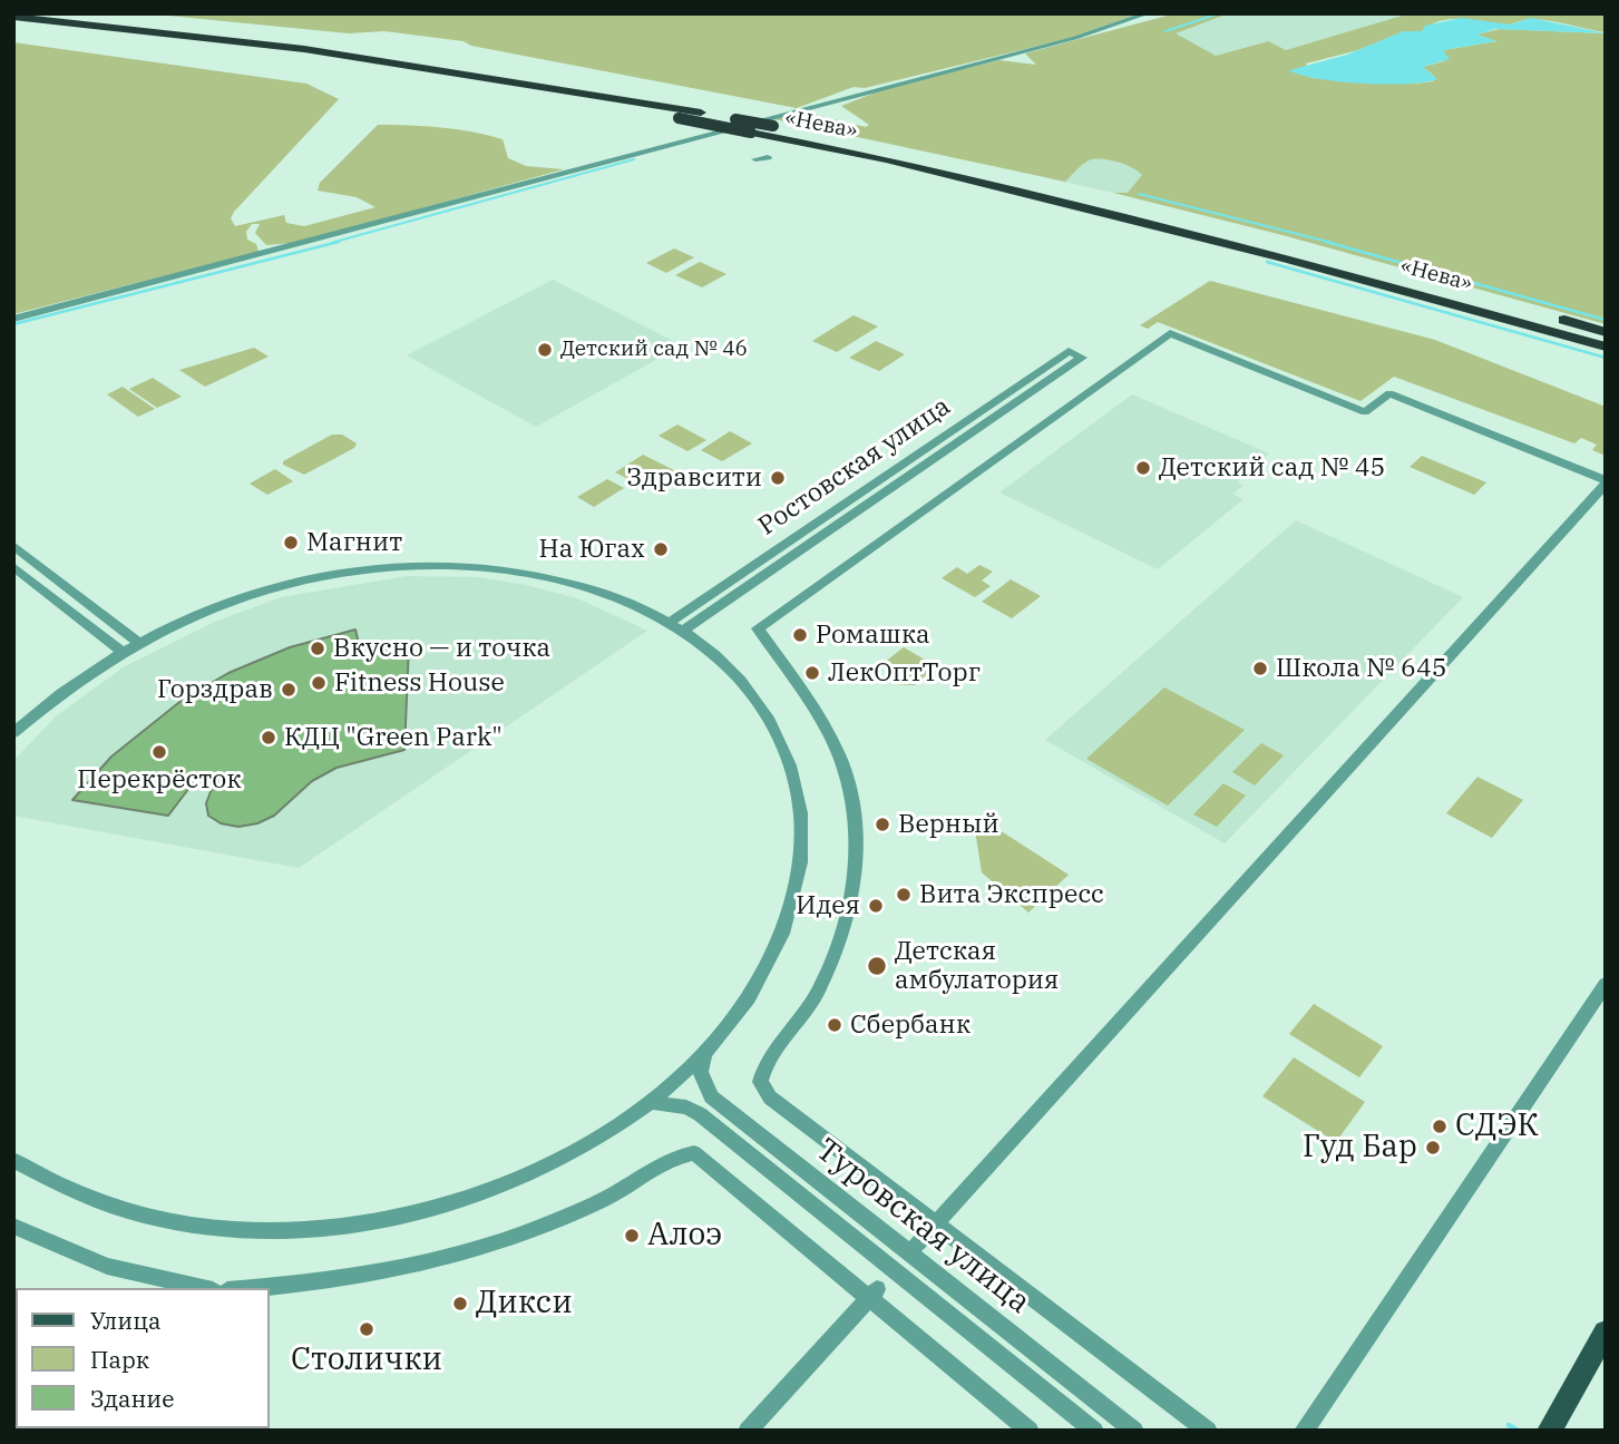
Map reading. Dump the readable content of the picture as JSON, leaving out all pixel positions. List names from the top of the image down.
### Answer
{
  "streets": {
    "highway": ["«Нева»"],
    "street": ["Ростовская улица", "Туровская улица"]
  },
  "places": [
    "Детский сад № 46",
    "Детский сад № 45",
    "Здравсити",
    "Магнит",
    "На Югах",
    "Ромашка",
    "Вкусно — и точка",
    "Школа № 645",
    "ЛекОптТорг",
    "Fitness House",
    "Горздрав",
    "КДЦ \"Green Park\"",
    "Перекрёсток",
    "Верный",
    "Вита Экспресс",
    "Идея",
    "Детская амбулатория",
    "Сбербанк",
    "СДЭК",
    "Гуд Бар",
    "Алоэ",
    "Дикси",
    "Столички"
  ],
  "legend": ["Улица", "Парк", "Здание"]
}
